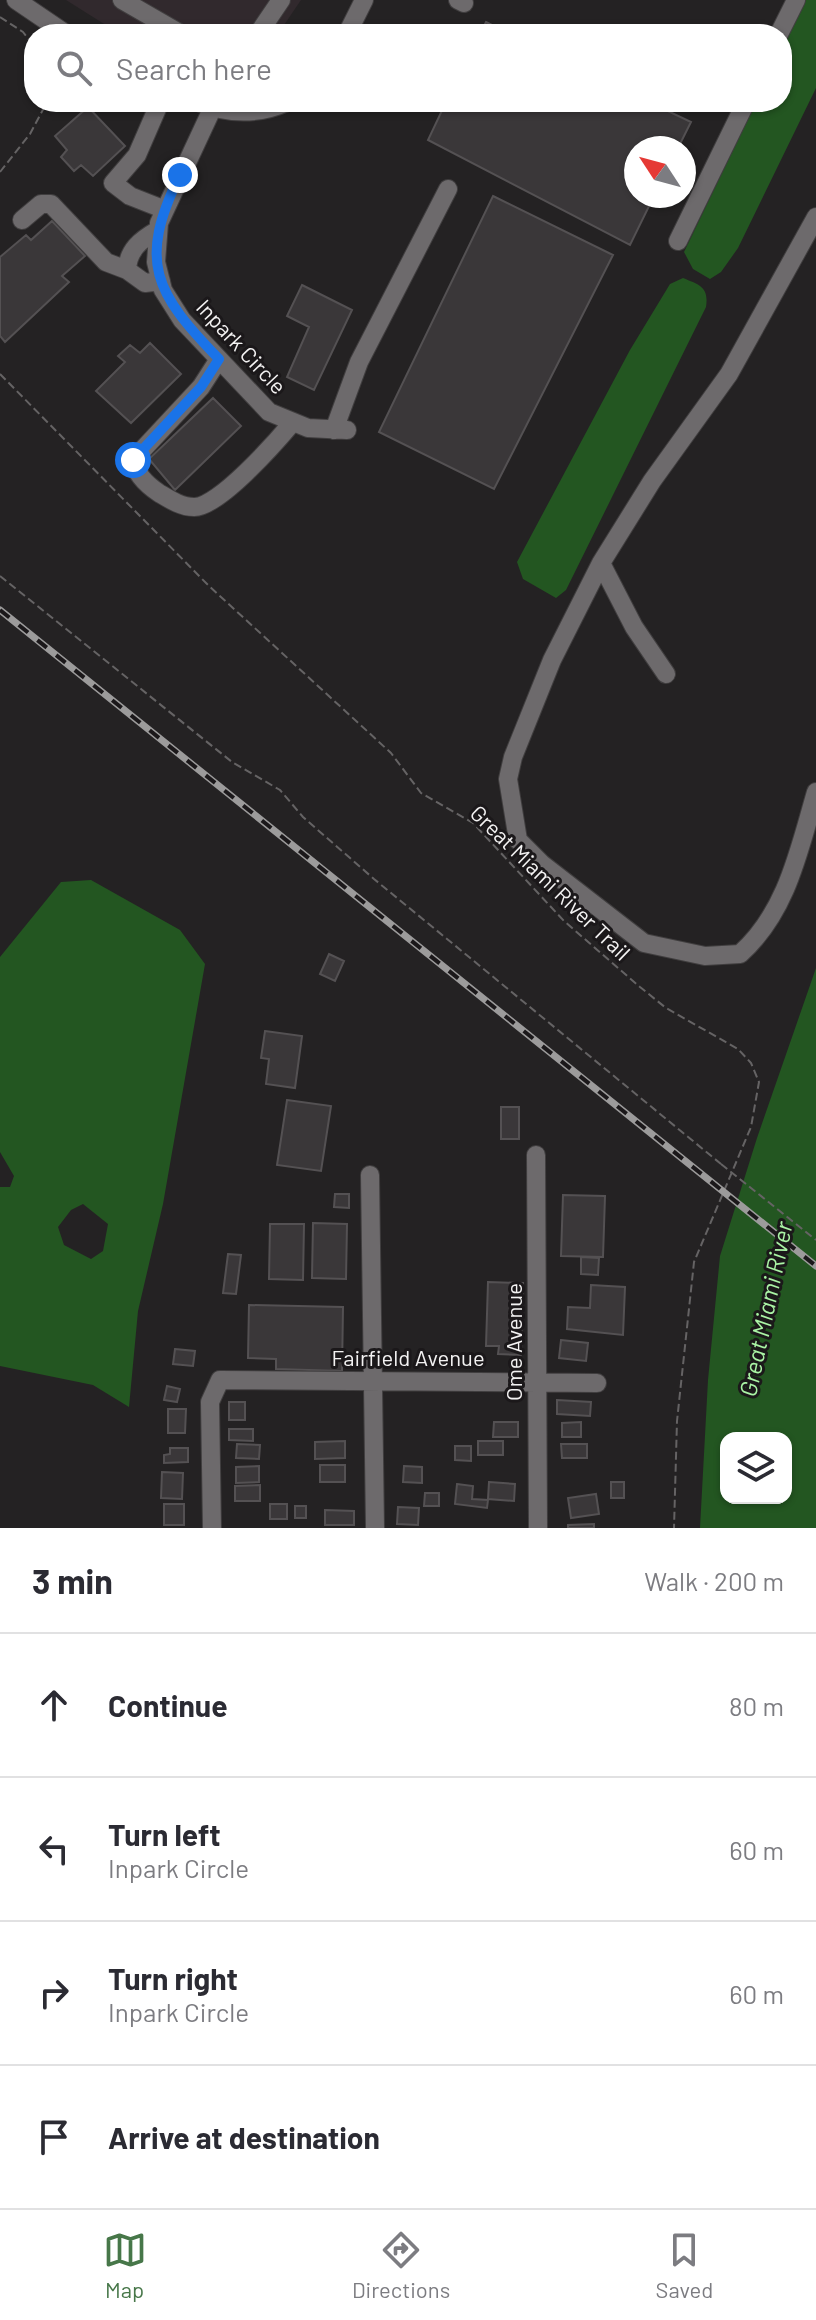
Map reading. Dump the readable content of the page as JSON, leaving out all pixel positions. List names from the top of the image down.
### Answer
{
  "streets": {
    "street": ["Inpark Circle", "Ome Avenue", "Fairfield Avenue"],
    "path": ["Great Miami River Trail"]
  },
  "crossings": [
    ["Ome Avenue", "Fairfield Avenue"]
  ],
  "water": ["Great Miami River"],
  "north": "top left",
  "page": {
    "search": "Search here",
    "heading": ["3 min", "Walk · 200 m"],
    "list": [
      ["Continue", "80 m"],
      ["Turn left", "Inpark Circle", "60 m"],
      ["Turn right", "Inpark Circle", "60 m"],
      "Arrive at destination"
    ],
    "nav": ["Map", "Directions", "Saved"]
  }
}
